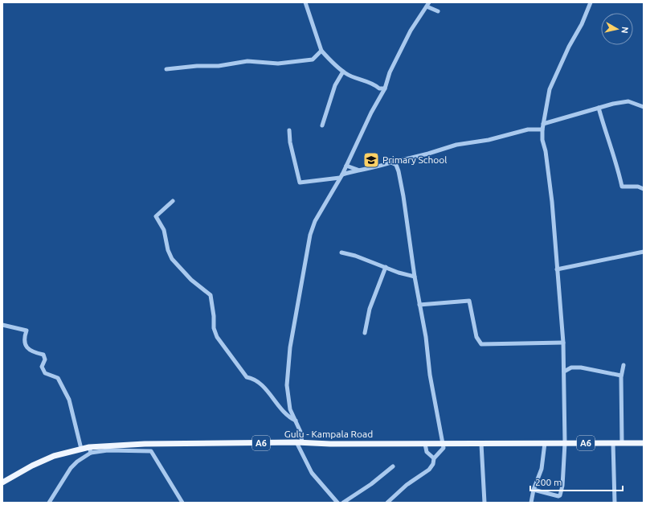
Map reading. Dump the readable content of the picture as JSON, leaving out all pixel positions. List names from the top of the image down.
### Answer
{
  "streets": {
    "main road": ["Gulu - Kampala Road", "A6"]
  },
  "places": {
    "school or university": ["Primary School"]
  },
  "scale_bar": "200 m",
  "north": "right"
}
